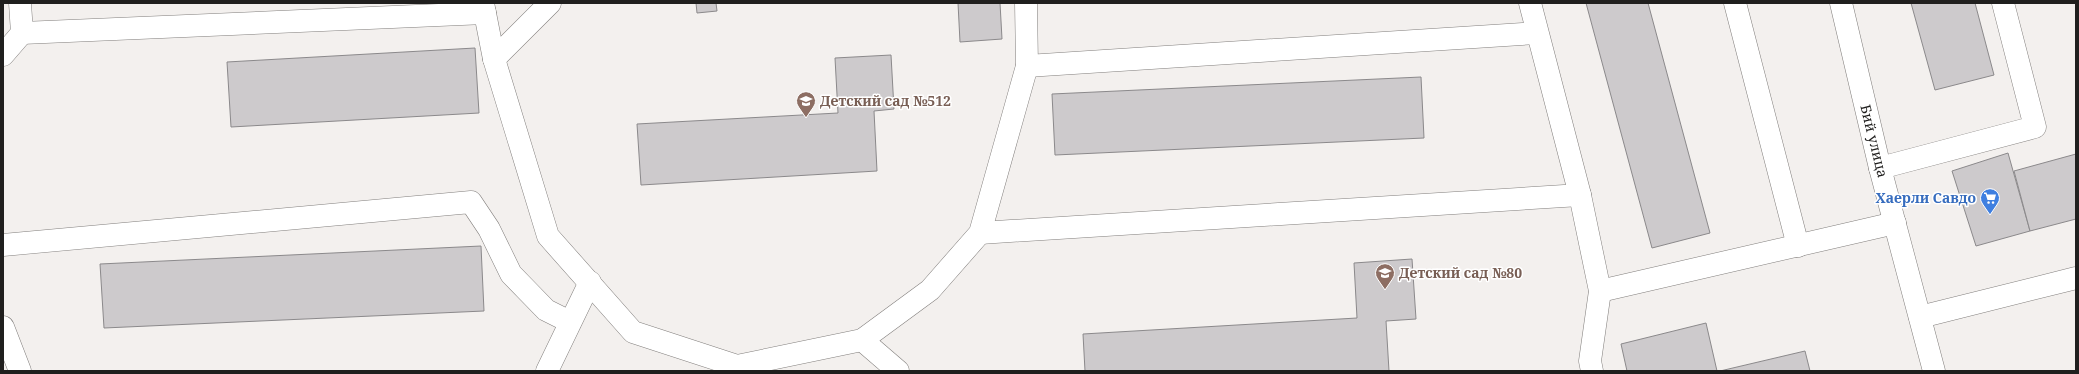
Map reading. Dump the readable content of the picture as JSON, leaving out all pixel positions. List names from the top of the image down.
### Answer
{
  "streets": {
    "street": ["Бий улица"]
  },
  "places": {
    "school or university": ["Детский сад №512", "Детский сад №80"],
    "supermarket": ["Хаерли Савдо"]
  }
}
